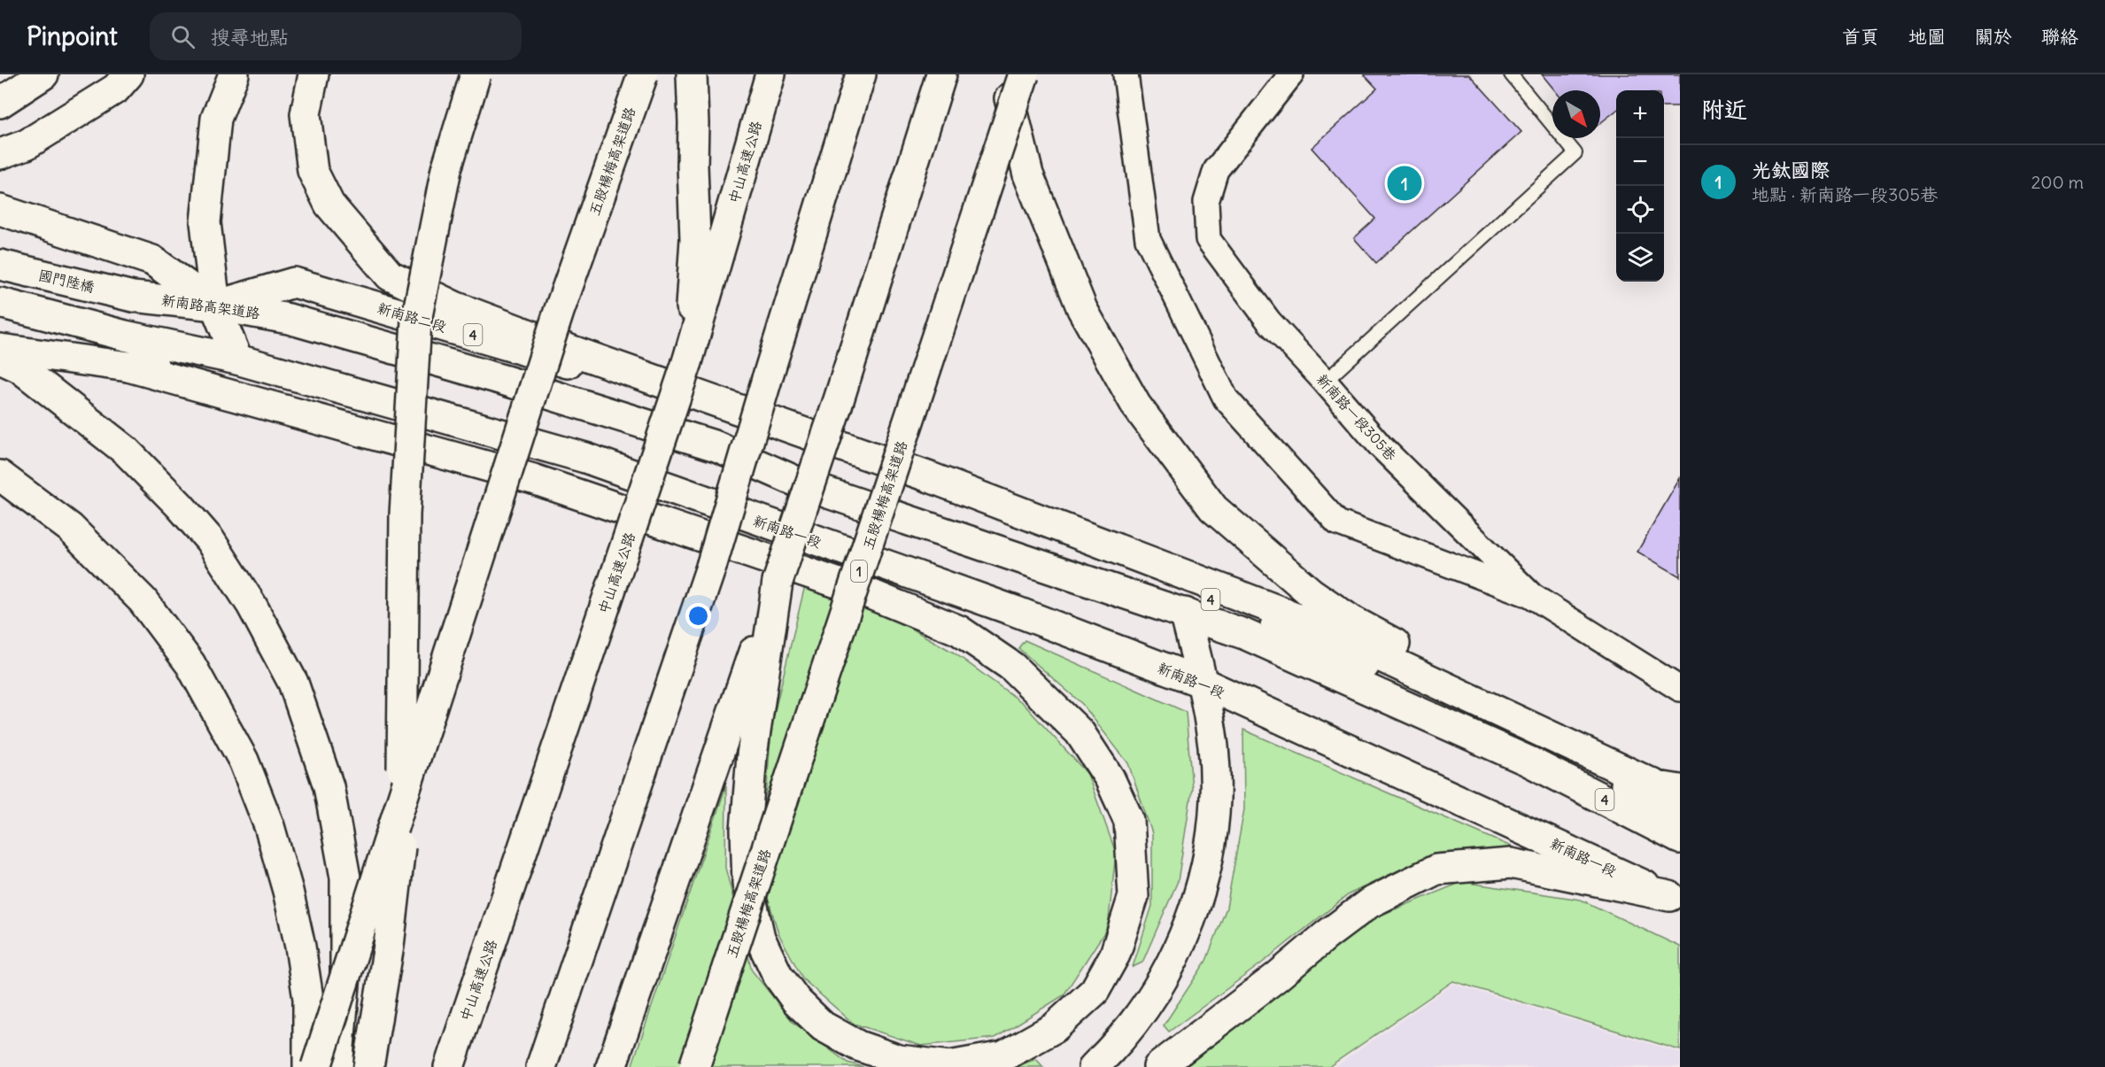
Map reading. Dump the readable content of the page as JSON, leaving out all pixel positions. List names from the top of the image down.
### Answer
{
  "streets": {
    "main road": [
      "五股楊梅高架道路",
      "中山高速公路",
      "國門陸橋",
      "新南路高架道路",
      "新南路二段",
      "4",
      "新南路一段",
      "1"
    ],
    "street": ["新南路一段305巷"]
  },
  "crossings": [
    ["國門陸橋", "新南路高架道路"],
    ["新南路高架道路", "新南路二段"],
    ["新南路高架道路", "4"],
    ["新南路二段", "4"]
  ],
  "north": "bottom right",
  "page": {
    "header": "Pinpoint",
    "search": "搜尋地點",
    "nav": [
      "首頁",
      "地圖",
      "關於",
      "聯絡"
    ],
    "heading": "附近",
    "map_buttons": ["+", "−"],
    "list": [
      {
        "mark": "1",
        "name": "光鈦國際",
        "note": "地點 · 新南路一段305巷",
        "value": "200 m"
      }
    ],
    "pins": "1"
  }
}
